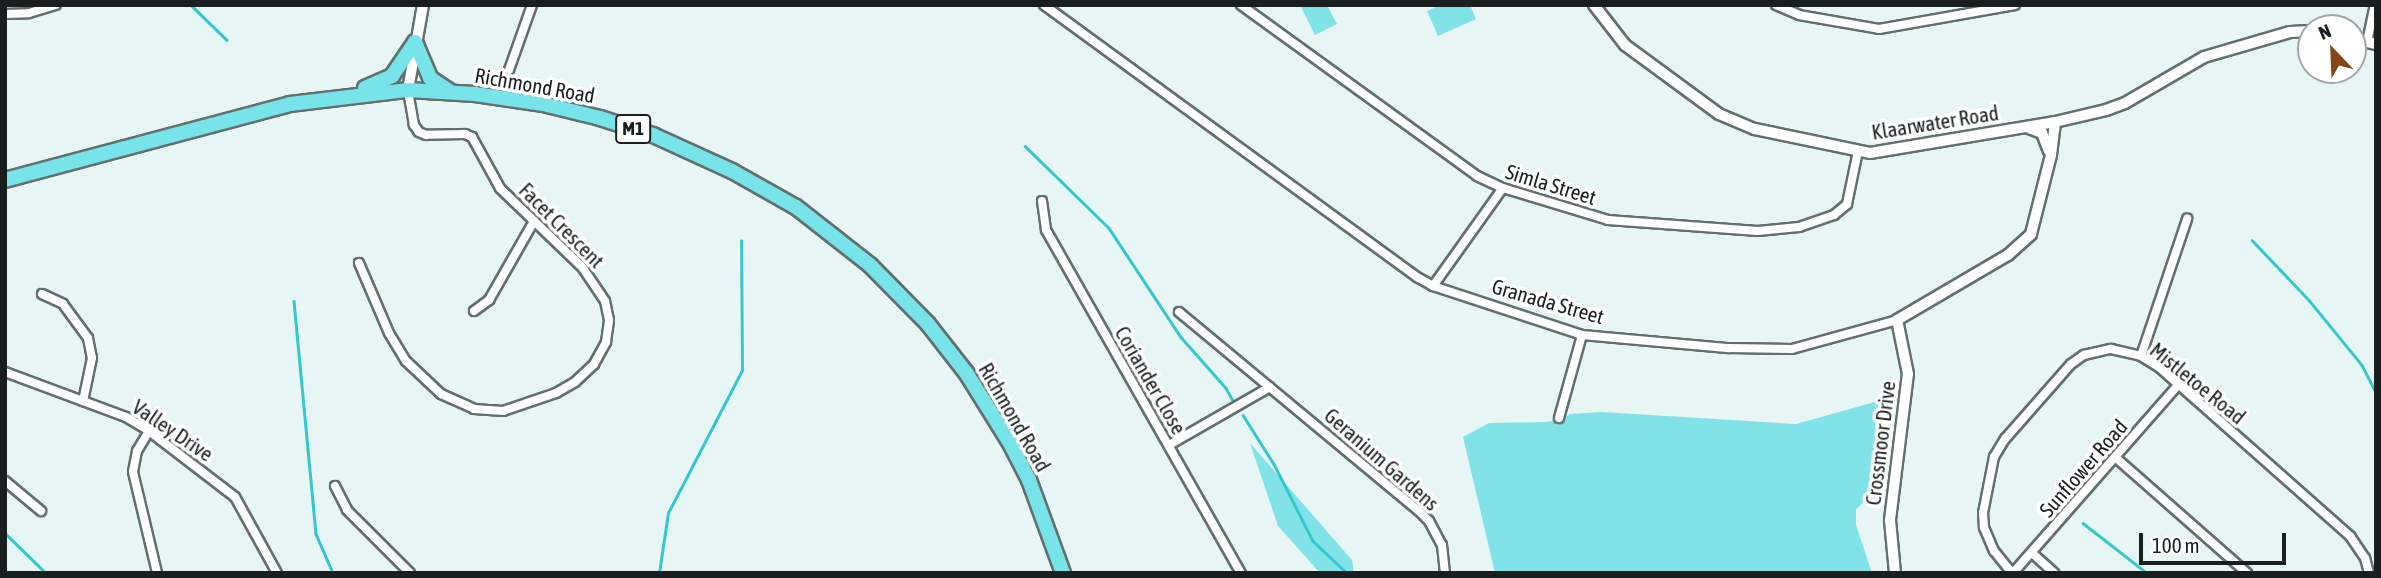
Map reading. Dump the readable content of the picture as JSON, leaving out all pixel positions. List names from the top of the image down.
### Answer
{
  "streets": {
    "highway": ["Richmond Road", "M1"],
    "street": [
      "Klaarwater Road",
      "Simla Street",
      "Facet Crescent",
      "Granada Street",
      "Coriander Close",
      "Mistletoe Road",
      "Valley Drive",
      "Crossmoor Drive",
      "Geranium Gardens",
      "Sunflower Road"
    ]
  },
  "crossings": [
    ["Richmond Road", "Facet Crescent"],
    ["Klaarwater Road", "Simla Street"],
    ["Klaarwater Road", "Granada Street"],
    ["Granada Street", "Crossmoor Drive"],
    ["Mistletoe Road", "Sunflower Road"]
  ],
  "scale_bar": "100 m",
  "north": "top left"
}
